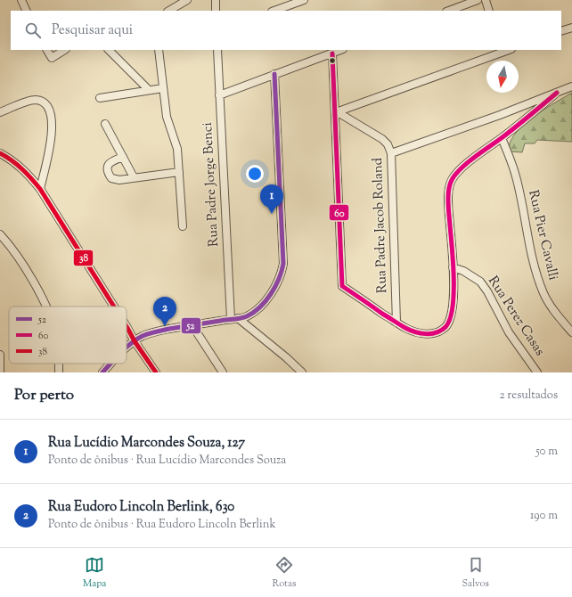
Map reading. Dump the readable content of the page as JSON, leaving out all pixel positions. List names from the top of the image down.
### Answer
{
  "streets": {
    "street": [
      "Rua Padre Jorge Benci",
      "Rua Padre Jacob Roland",
      "Rua Pier Cavalli",
      "Rua Perez Casas"
    ]
  },
  "lines": ["transit line 60", "transit line 52", "transit line 38"],
  "legend": ["52", "60", "38"],
  "north": "bottom",
  "page": {
    "search": "Pesquisar aqui",
    "pins": ["1", "2"],
    "heading": ["Por perto", "2 resultados"],
    "list": [
      {
        "mark": "1",
        "name": "Rua Lucídio Marcondes Souza, 127",
        "note": "Ponto de ônibus · Rua Lucídio Marcondes Souza",
        "value": "50 m"
      },
      {
        "mark": "2",
        "name": "Rua Eudoro Lincoln Berlink, 630",
        "note": "Ponto de ônibus · Rua Eudoro Lincoln Berlink",
        "value": "190 m"
      }
    ],
    "nav": ["Mapa", "Rotas", "Salvos"]
  }
}
